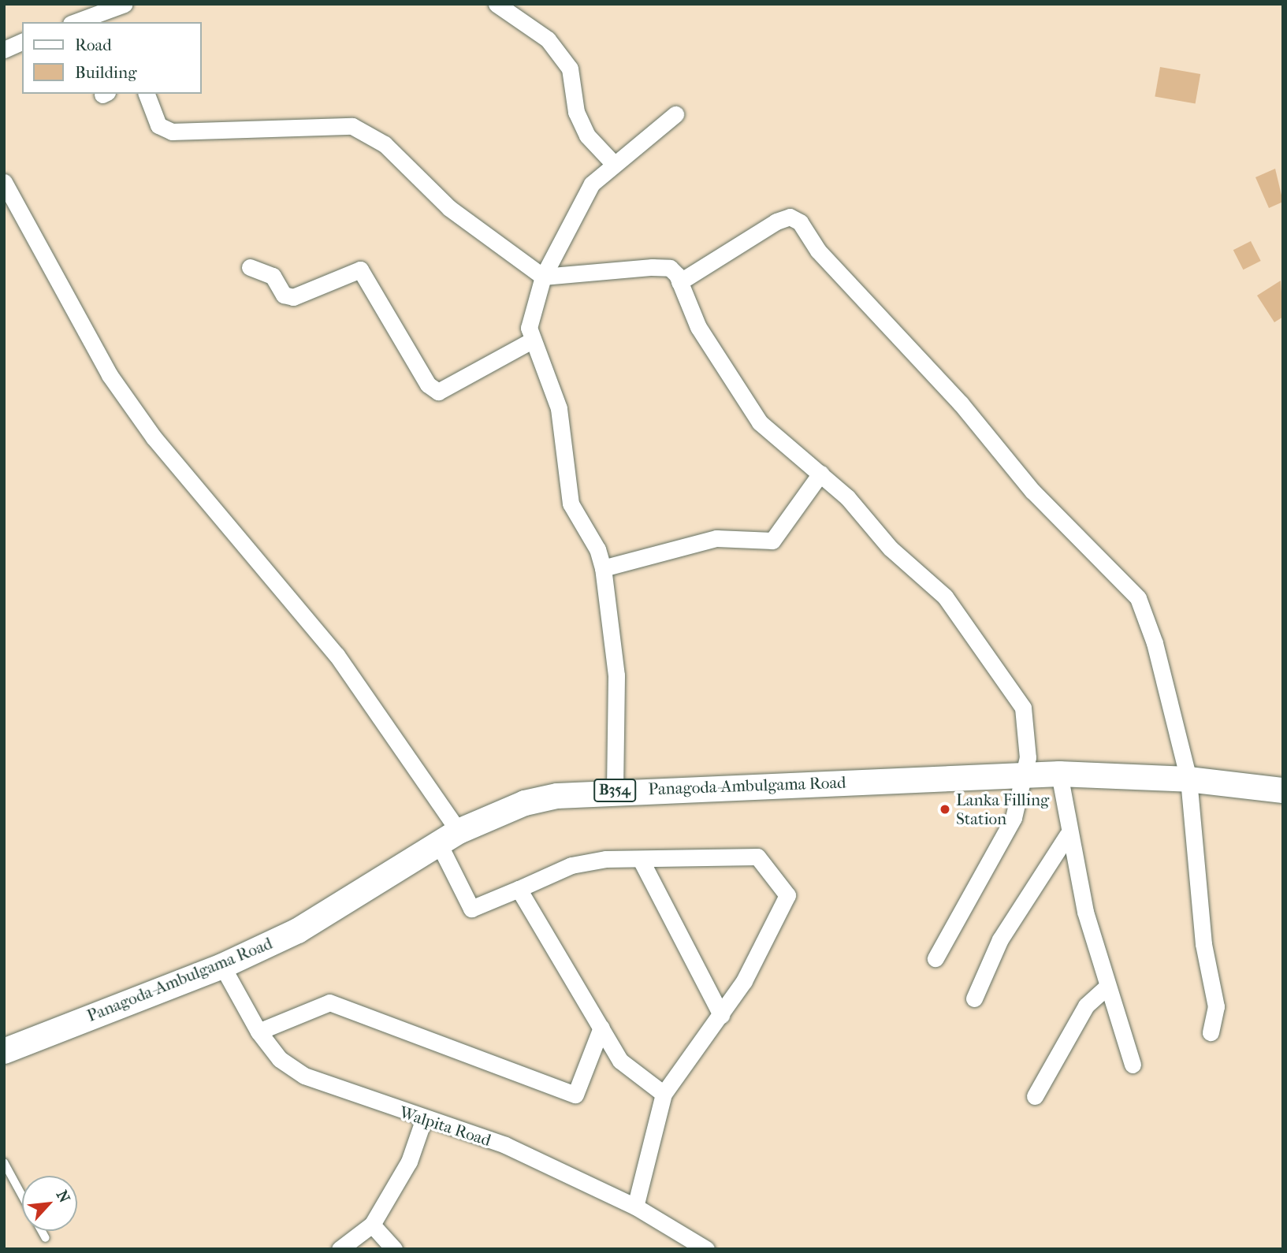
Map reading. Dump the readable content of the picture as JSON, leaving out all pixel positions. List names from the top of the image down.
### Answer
{
  "streets": {
    "main road": ["Panagoda-Ambulgama Road", "B354"],
    "street": ["Walpita Road"]
  },
  "crossings": [
    ["Panagoda-Ambulgama Road", "Walpita Road"]
  ],
  "places": ["Lanka Filling Station"],
  "legend": ["Road", "Building"],
  "north": "top right"
}
